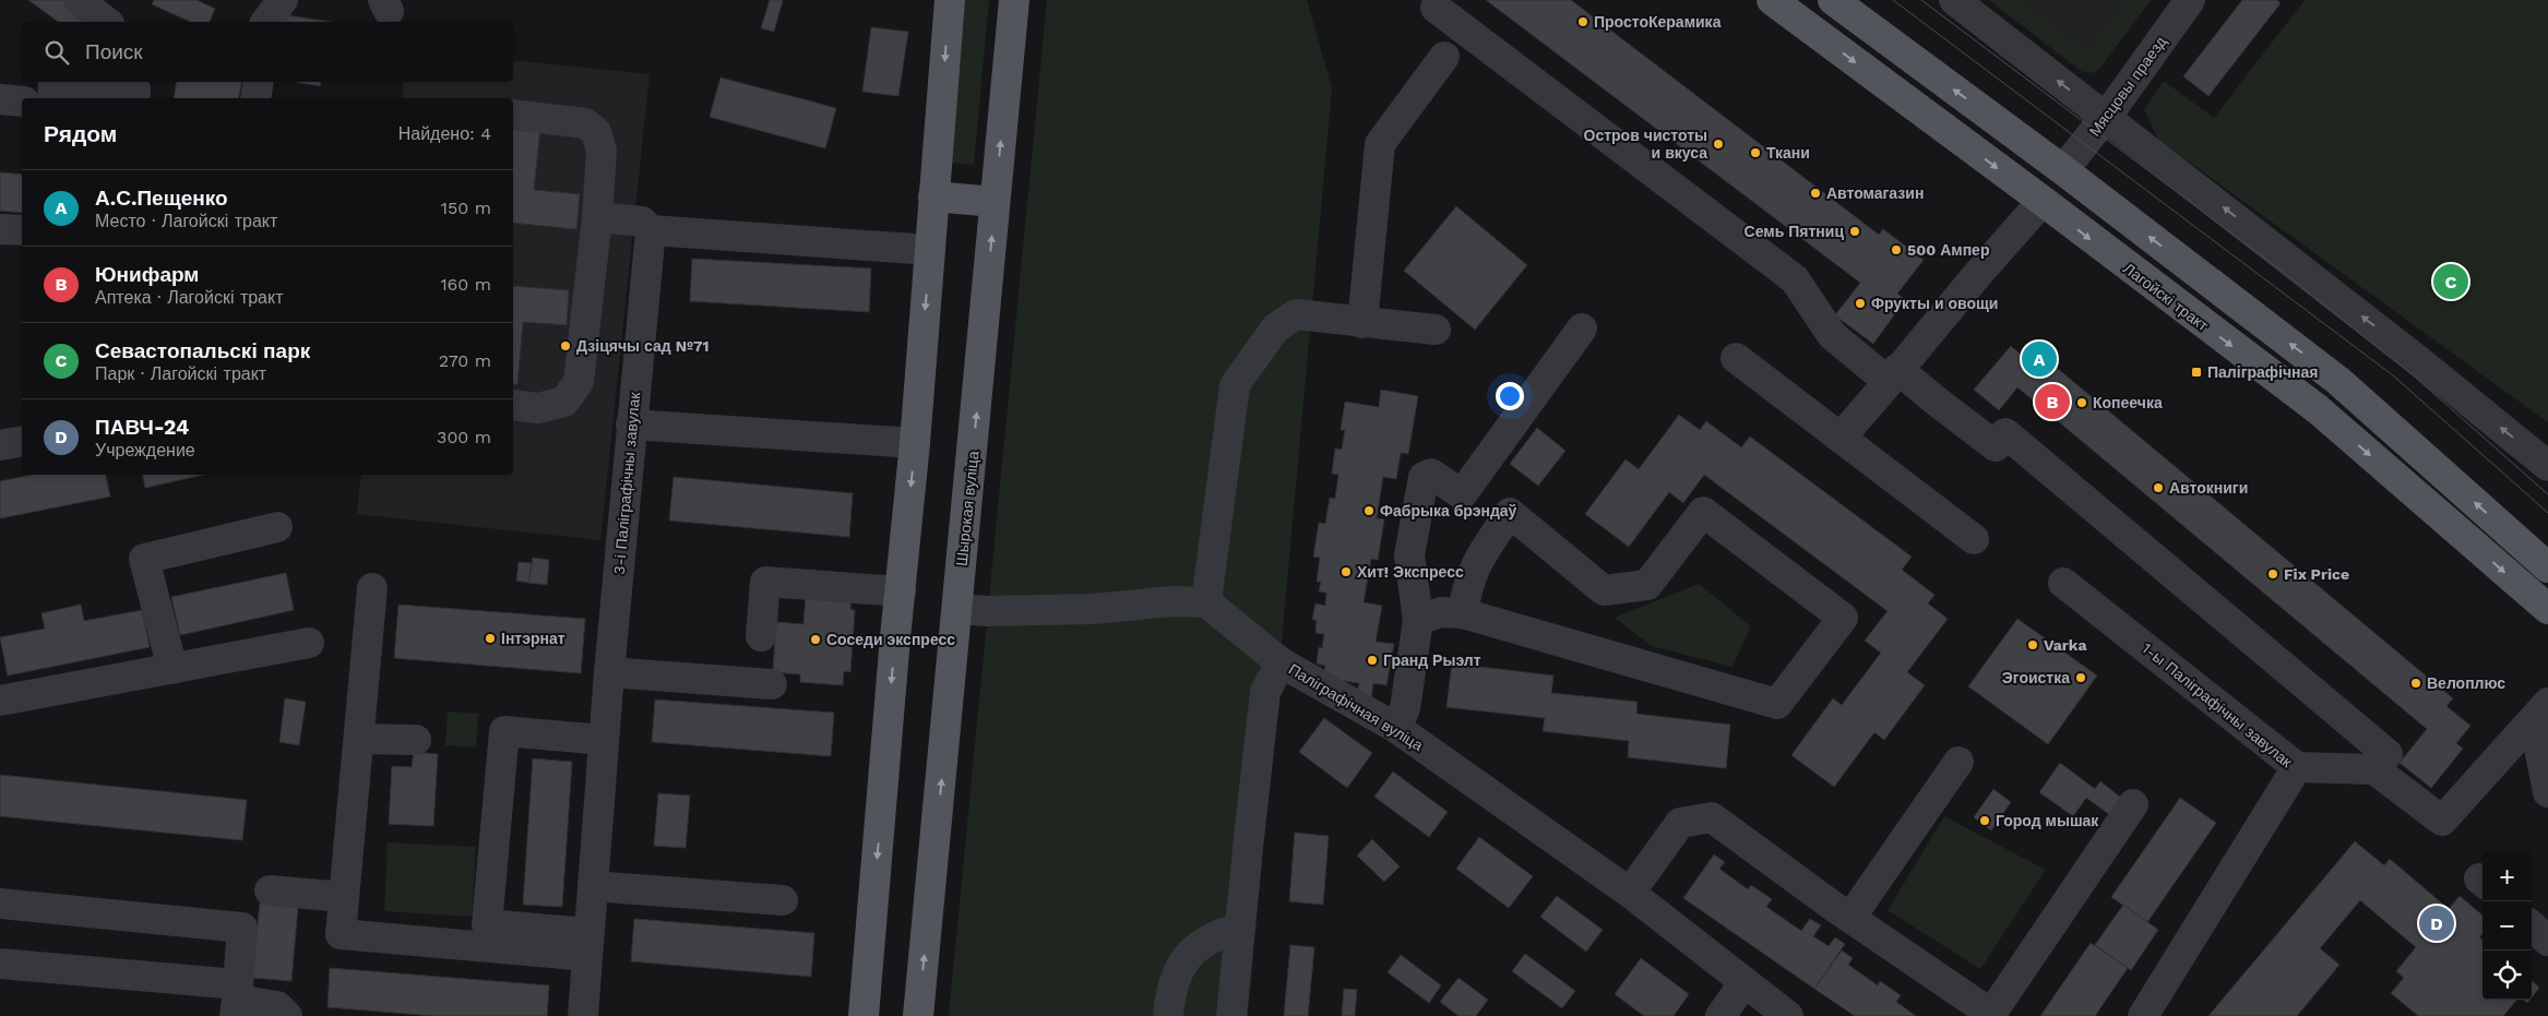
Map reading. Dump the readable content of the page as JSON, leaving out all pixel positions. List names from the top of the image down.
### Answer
{
  "streets": {
    "main road": ["Лагойскі тракт", "Шырокая вуліца"],
    "street": [
      "Мясцовы праезд",
      "3-і Паліграфічны завулак",
      "1-ы Паліграфічны завулак",
      "Паліграфічная вуліца"
    ]
  },
  "places": {
    "other": [
      "ПростоКерамика",
      "Остров чистоты и вкуса",
      "Ткани",
      "Автомагазин",
      "Семь Пятниц",
      "500 Ампер",
      "Фрукты и овощи",
      "Дзіцячы сад №71",
      "Копеечка",
      "Автокниги",
      "Фабрыка брэндаў",
      "Хит! Экспресс",
      "Fix Price",
      "Інтэрнат",
      "Соседи экспресс",
      "Varka",
      "Гранд Рыэлт",
      "Эгоистка",
      "Велоплюс",
      "Город мышак"
    ],
    "transit": ["Паліграфічная"]
  },
  "page": {
    "search": "Поиск",
    "heading": ["Рядом", "Найдено: 4"],
    "list": [
      {
        "mark": "A",
        "name": "А.С.Пещенко",
        "note": "Место · Лагойскі тракт",
        "value": "150 m"
      },
      {
        "mark": "B",
        "name": "Юнифарм",
        "note": "Аптека · Лагойскі тракт",
        "value": "160 m"
      },
      {
        "mark": "C",
        "name": "Севастопальскі парк",
        "note": "Парк · Лагойскі тракт",
        "value": "270 m"
      },
      {
        "mark": "D",
        "name": "ПАВЧ-24",
        "note": "Учреждение",
        "value": "300 m"
      }
    ],
    "pins": [
      "C",
      "A",
      "B",
      "D"
    ],
    "map_buttons": ["+", "−"]
  }
}
